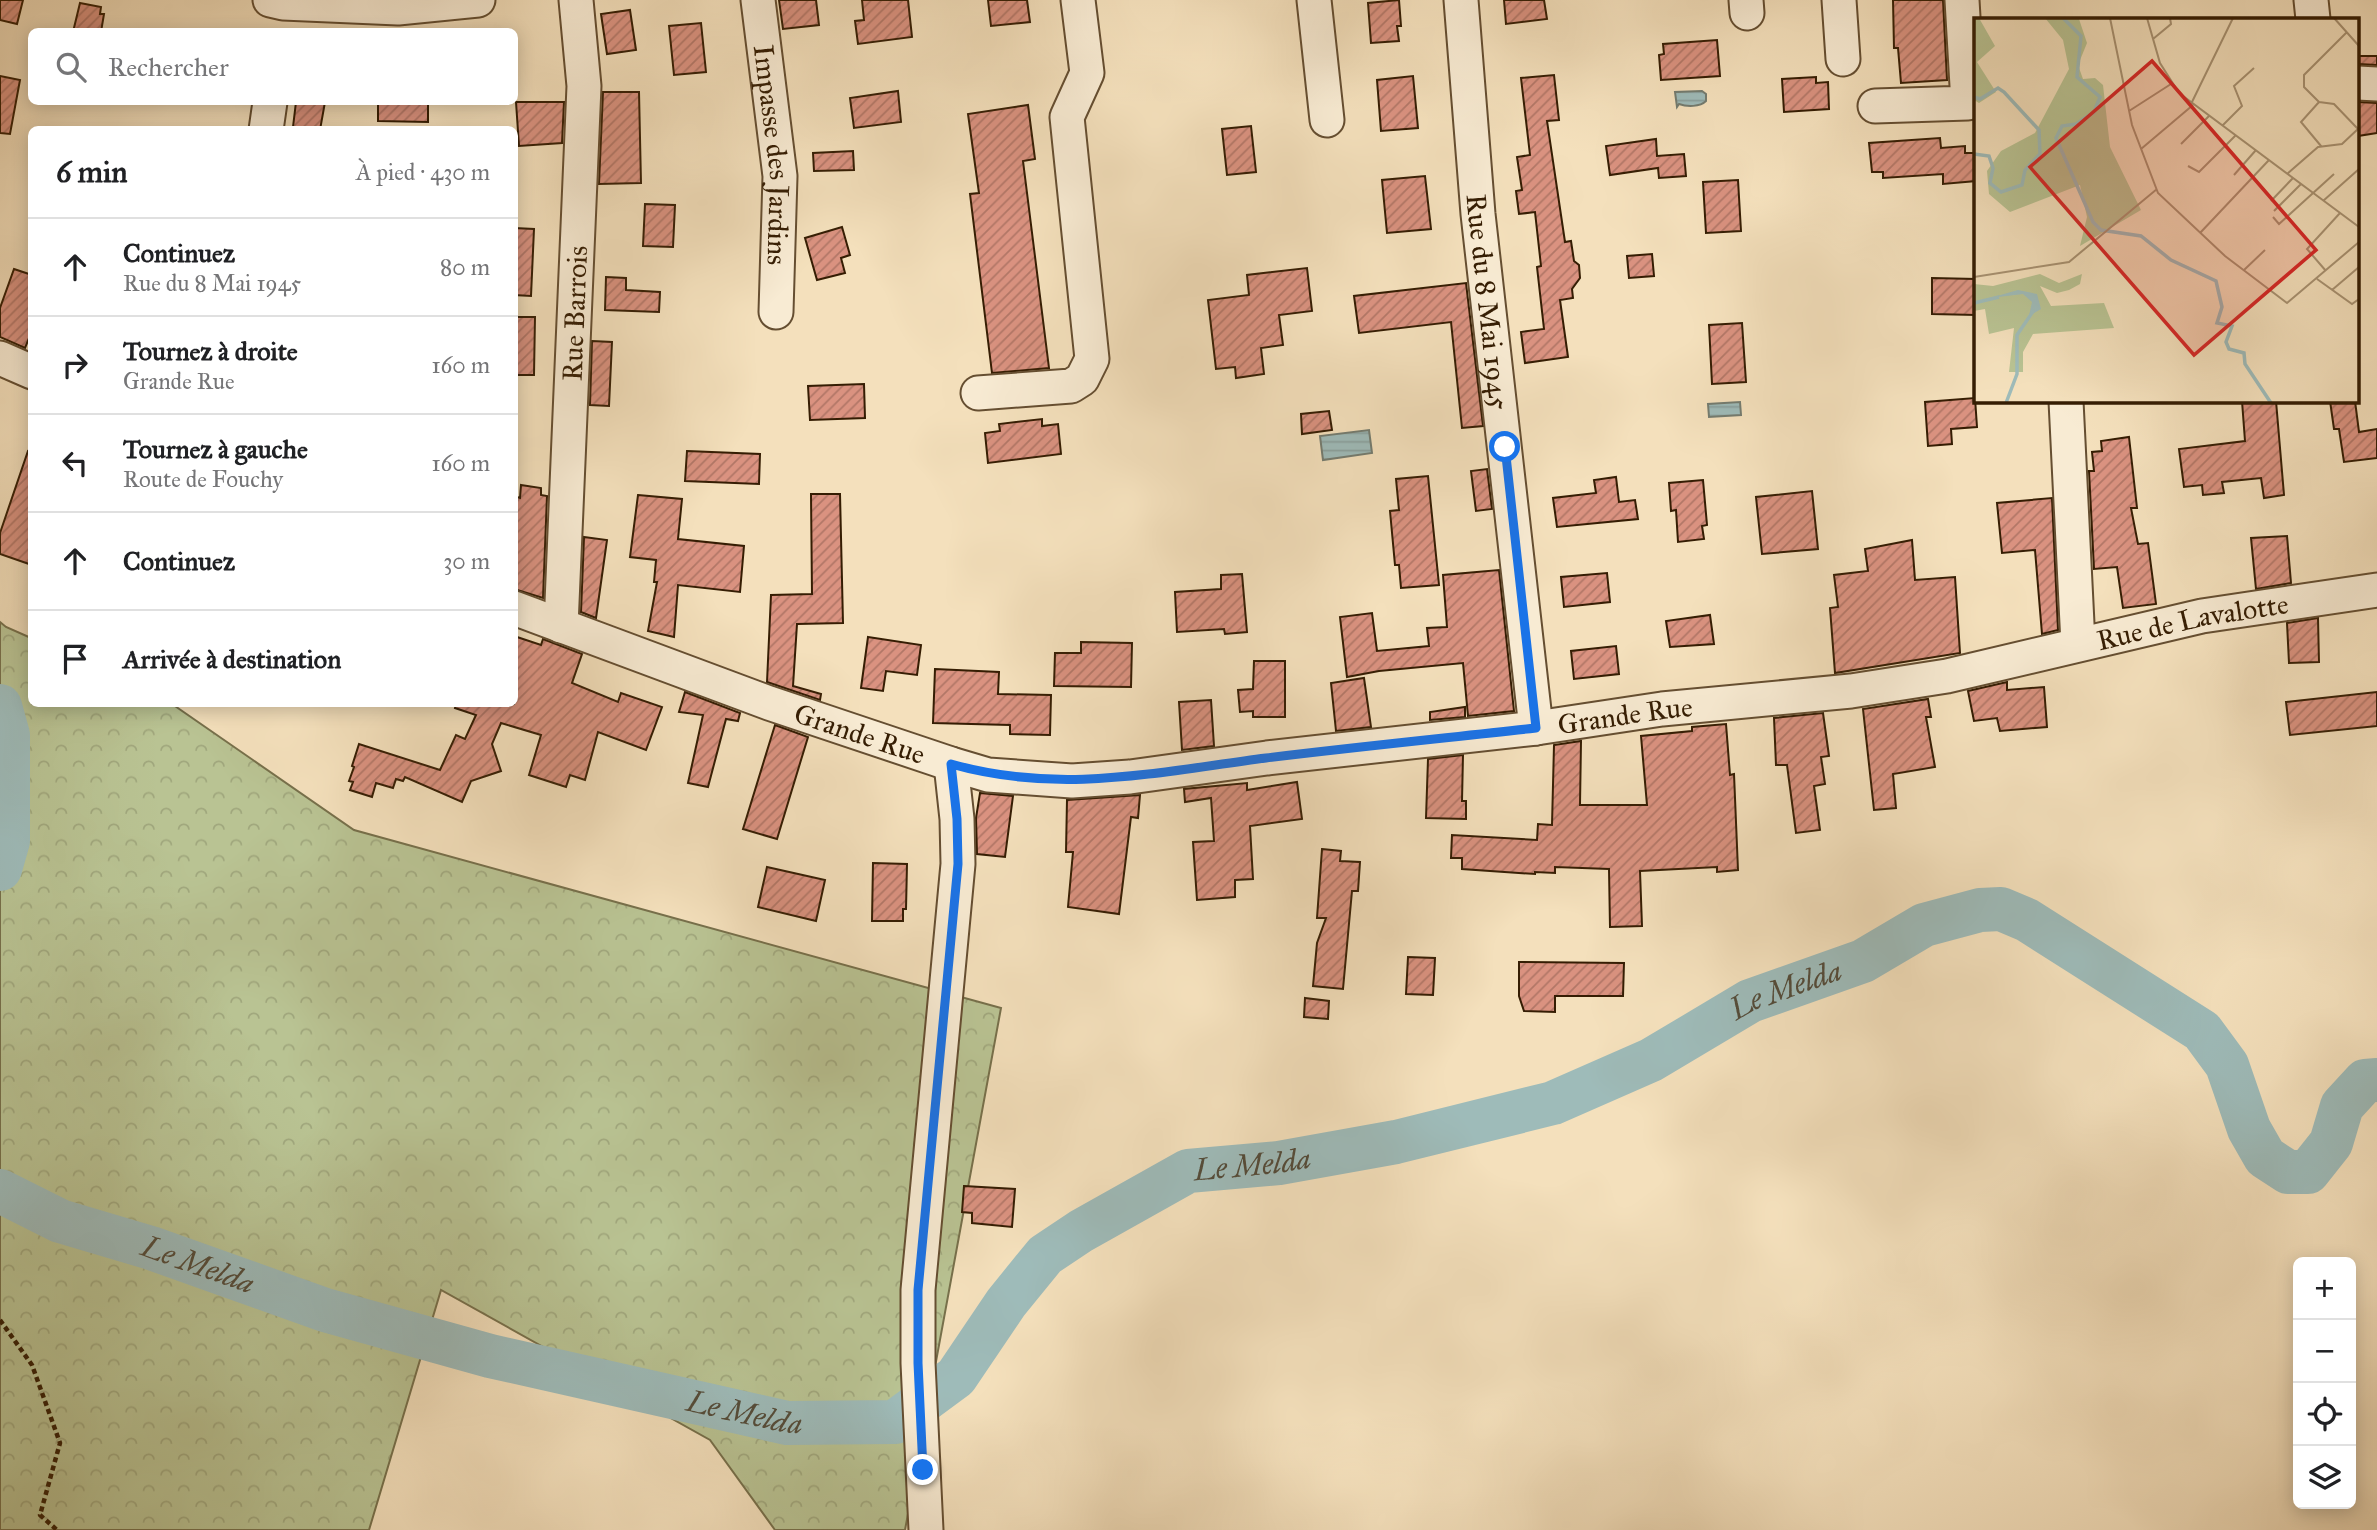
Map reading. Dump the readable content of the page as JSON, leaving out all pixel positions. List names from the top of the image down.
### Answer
{
  "streets": {
    "street": [
      "Impasse des Jardins",
      "Rue du 8 Mai 1945",
      "Rue Barrois",
      "Rue de Lavalotte",
      "Grande Rue"
    ]
  },
  "crossings": [
    ["Rue du 8 Mai 1945", "Grande Rue"],
    ["Rue Barrois", "Grande Rue"],
    ["Rue de Lavalotte", "Grande Rue"]
  ],
  "water": ["Le Melda"],
  "page": {
    "search": "Rechercher",
    "heading": ["6 min", "À pied · 430 m"],
    "list": [
      ["Continuez", "Rue du 8 Mai 1945", "80 m"],
      ["Tournez à droite", "Grande Rue", "160 m"],
      ["Tournez à gauche", "Route de Fouchy", "160 m"],
      ["Continuez", "30 m"],
      "Arrivée à destination"
    ],
    "map_buttons": ["+", "−"]
  }
}
